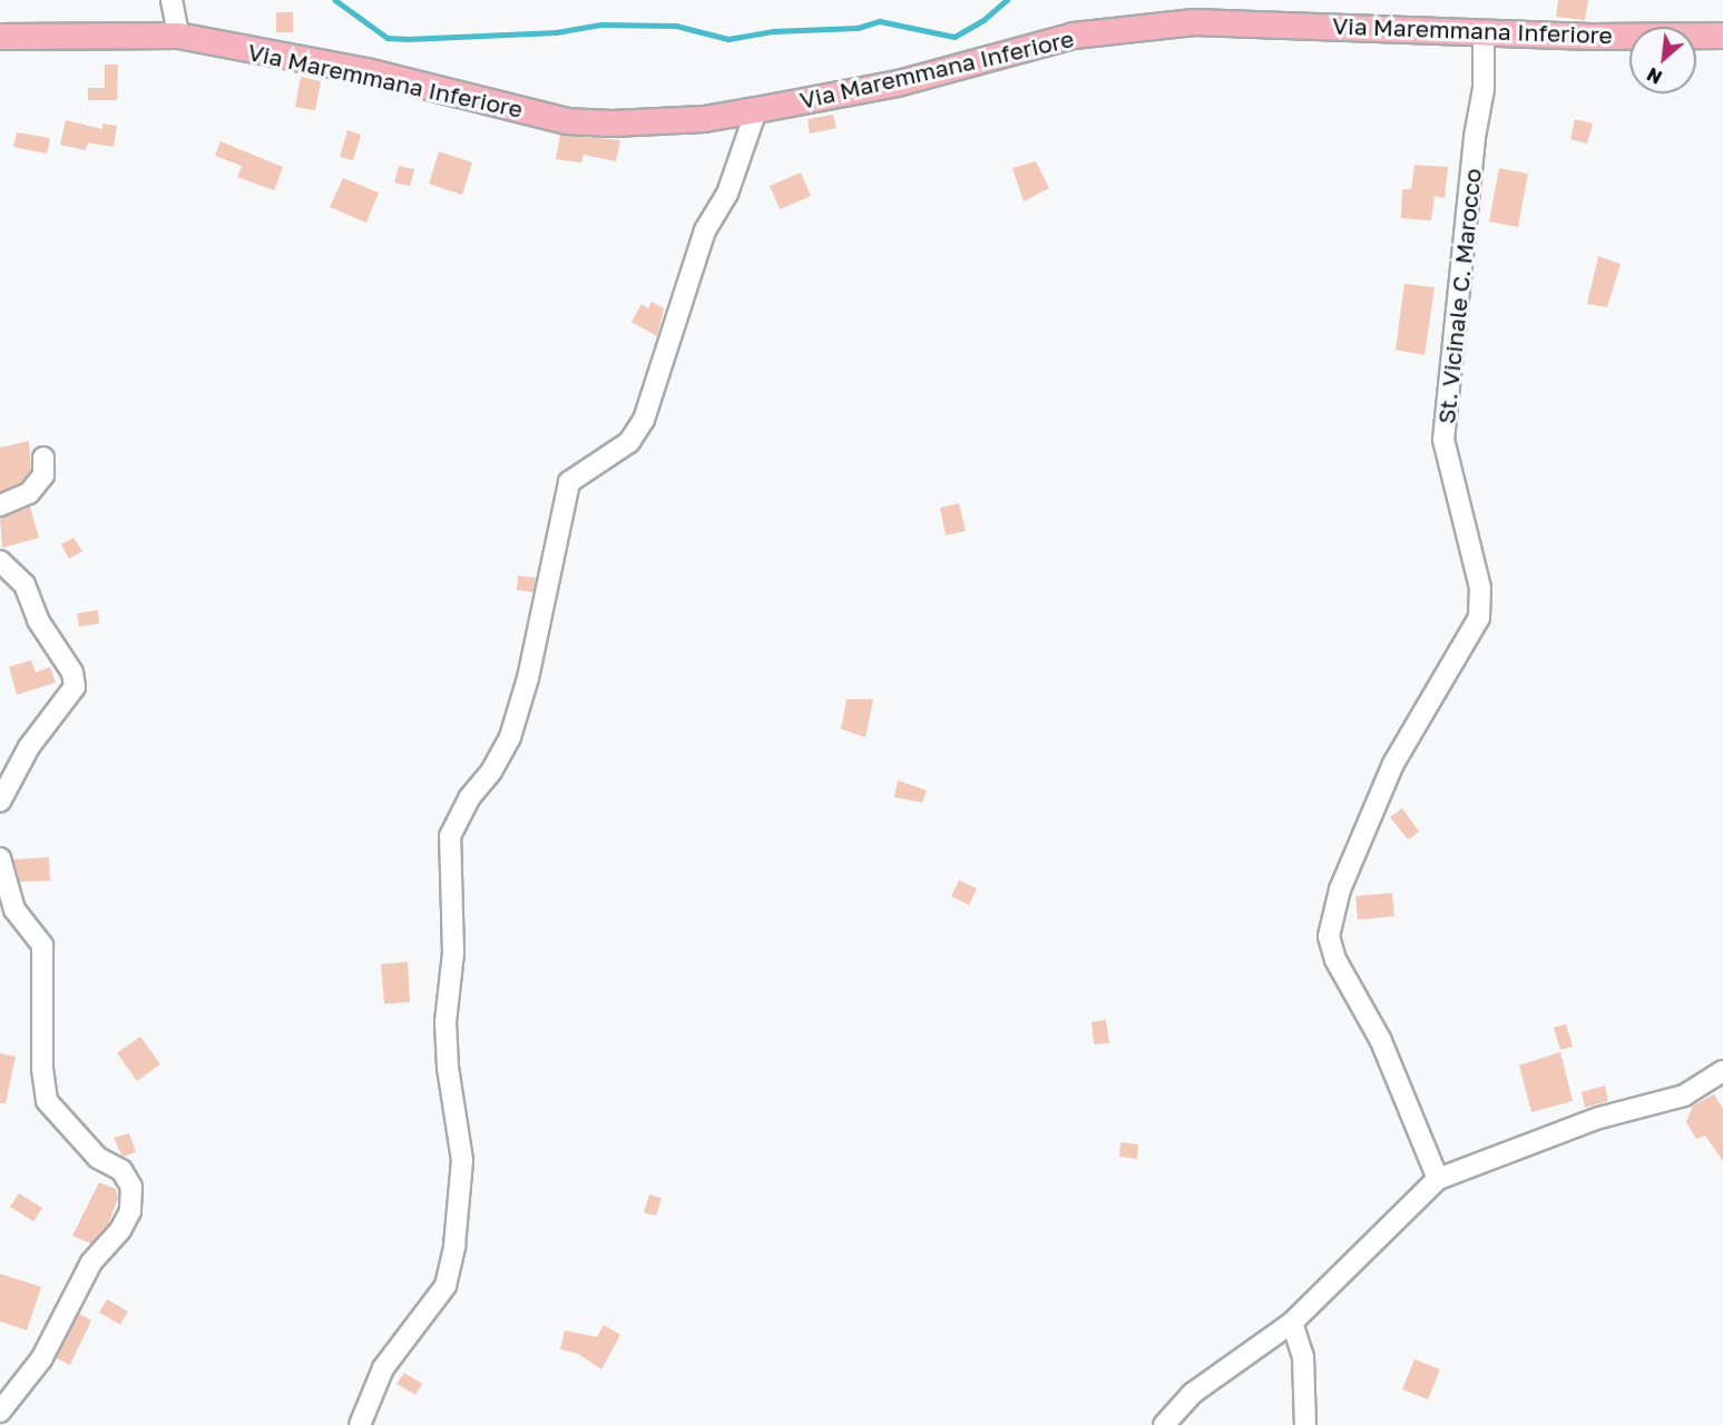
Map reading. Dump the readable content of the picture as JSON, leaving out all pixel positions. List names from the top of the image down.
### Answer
{
  "streets": {
    "main road": ["Via Maremmana Inferiore"],
    "street": ["St. Vicinale C. Marocco"]
  },
  "crossings": [
    ["Via Maremmana Inferiore", "St. Vicinale C. Marocco"]
  ],
  "north": "bottom left"
}
